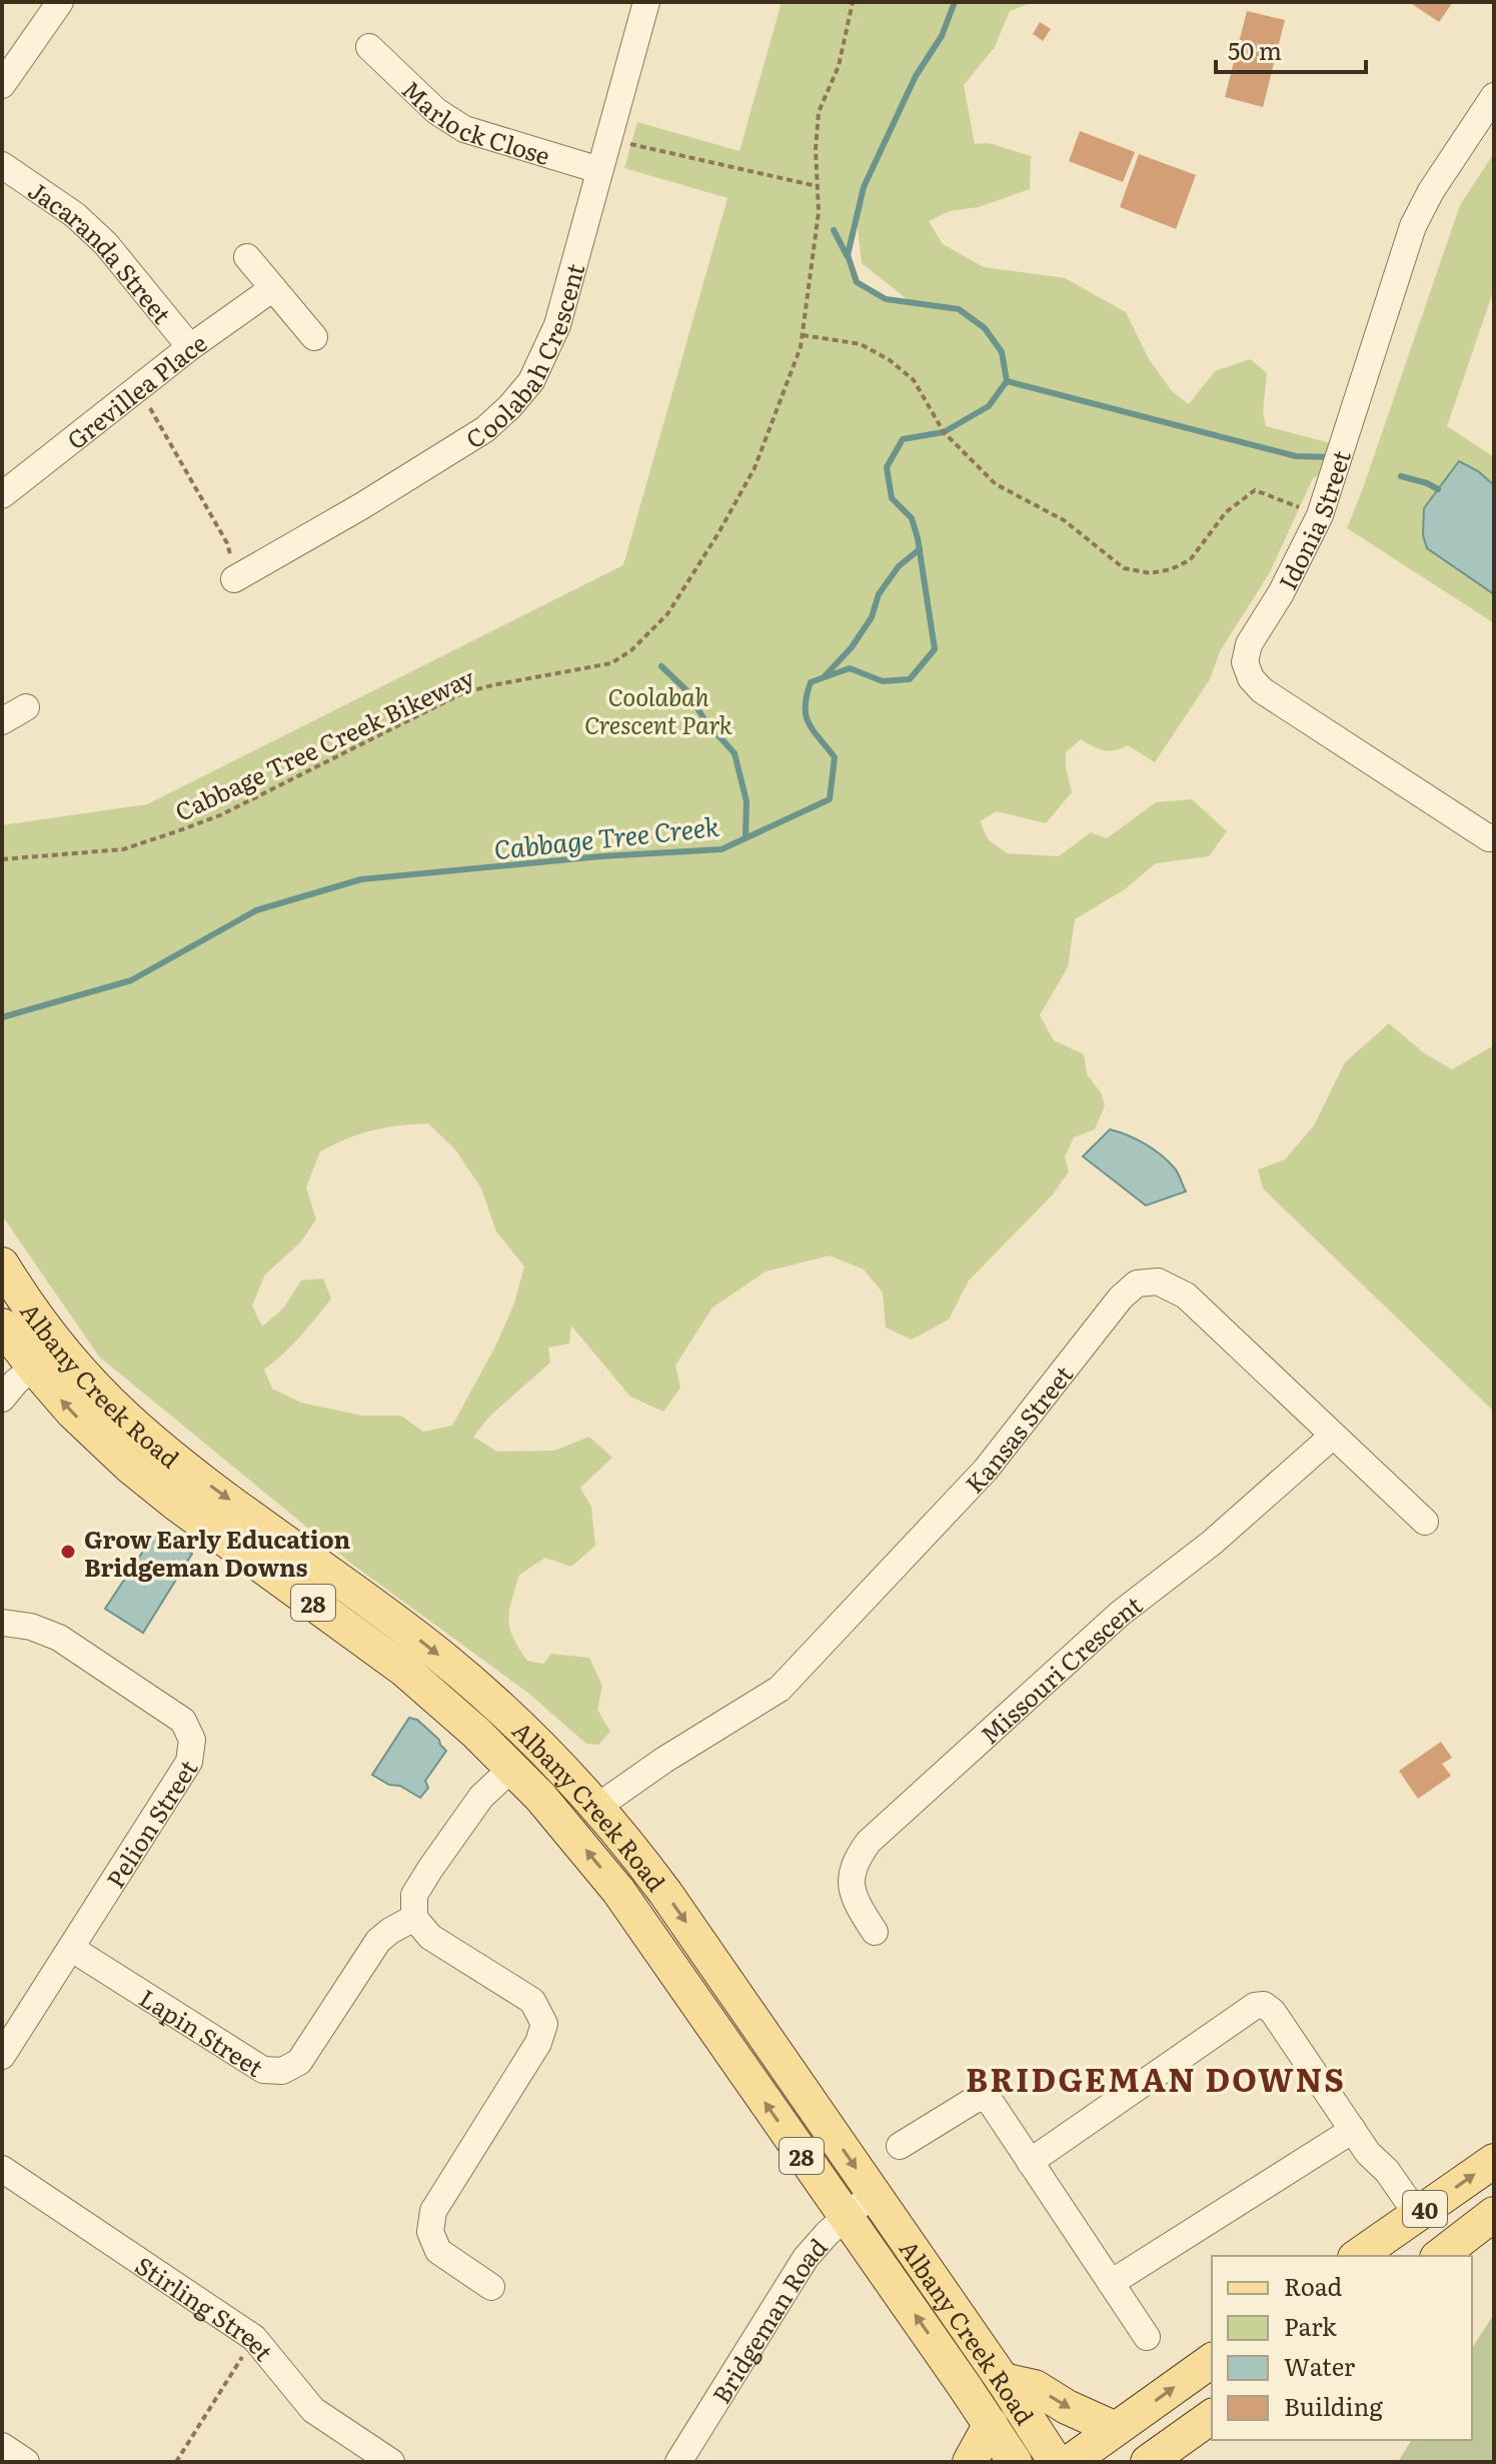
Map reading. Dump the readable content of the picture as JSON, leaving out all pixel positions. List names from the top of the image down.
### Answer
{
  "streets": {
    "main road": ["Albany Creek Road", "28", "40"],
    "street": [
      "Marlock Close",
      "Jacaranda Street",
      "Coolabah Crescent",
      "Grevillea Place",
      "Idonia Street",
      "Kansas Street",
      "Missouri Crescent",
      "Pelion Street",
      "Lapin Street",
      "Stirling Street",
      "Bridgeman Road"
    ],
    "path": ["Cabbage Tree Creek Bikeway"]
  },
  "crossings": [
    ["Marlock Close", "Coolabah Crescent"],
    ["Jacaranda Street", "Grevillea Place"],
    ["Albany Creek Road", "Kansas Street"],
    ["Albany Creek Road", "Bridgeman Road"],
    ["Kansas Street", "Missouri Crescent"],
    ["Pelion Street", "Lapin Street"]
  ],
  "districts": ["BRIDGEMAN DOWNS"],
  "water": ["Cabbage Tree Creek"],
  "parks": ["Coolabah Crescent Park"],
  "places": ["Grow Early Education Bridgeman Downs"],
  "legend": [
    "Road",
    "Park",
    "Water",
    "Building"
  ],
  "scale_bar": "50 m"
}
